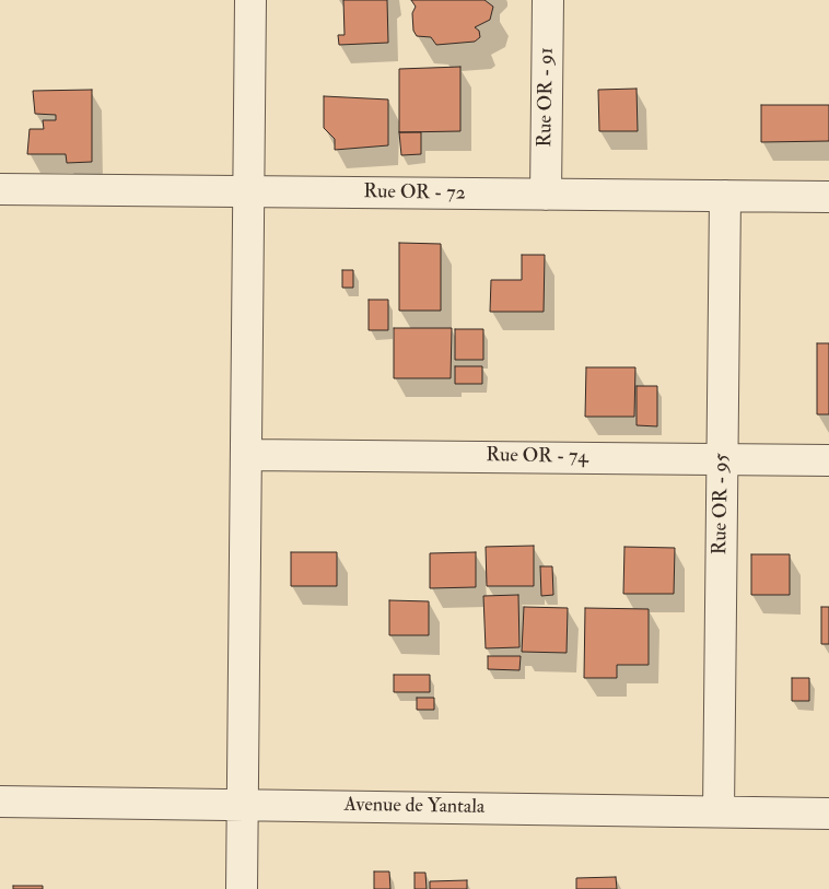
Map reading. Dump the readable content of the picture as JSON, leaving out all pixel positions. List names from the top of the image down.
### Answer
{
  "streets": {
    "street": [
      "Rue OR - 91",
      "Rue OR - 72",
      "Rue OR - 74",
      "Rue OR - 95",
      "Avenue de Yantala"
    ]
  },
  "crossings": [
    ["Rue OR - 91", "Rue OR - 72"],
    ["Rue OR - 72", "Rue OR - 95"],
    ["Rue OR - 74", "Rue OR - 95"],
    ["Rue OR - 95", "Avenue de Yantala"]
  ]
}
